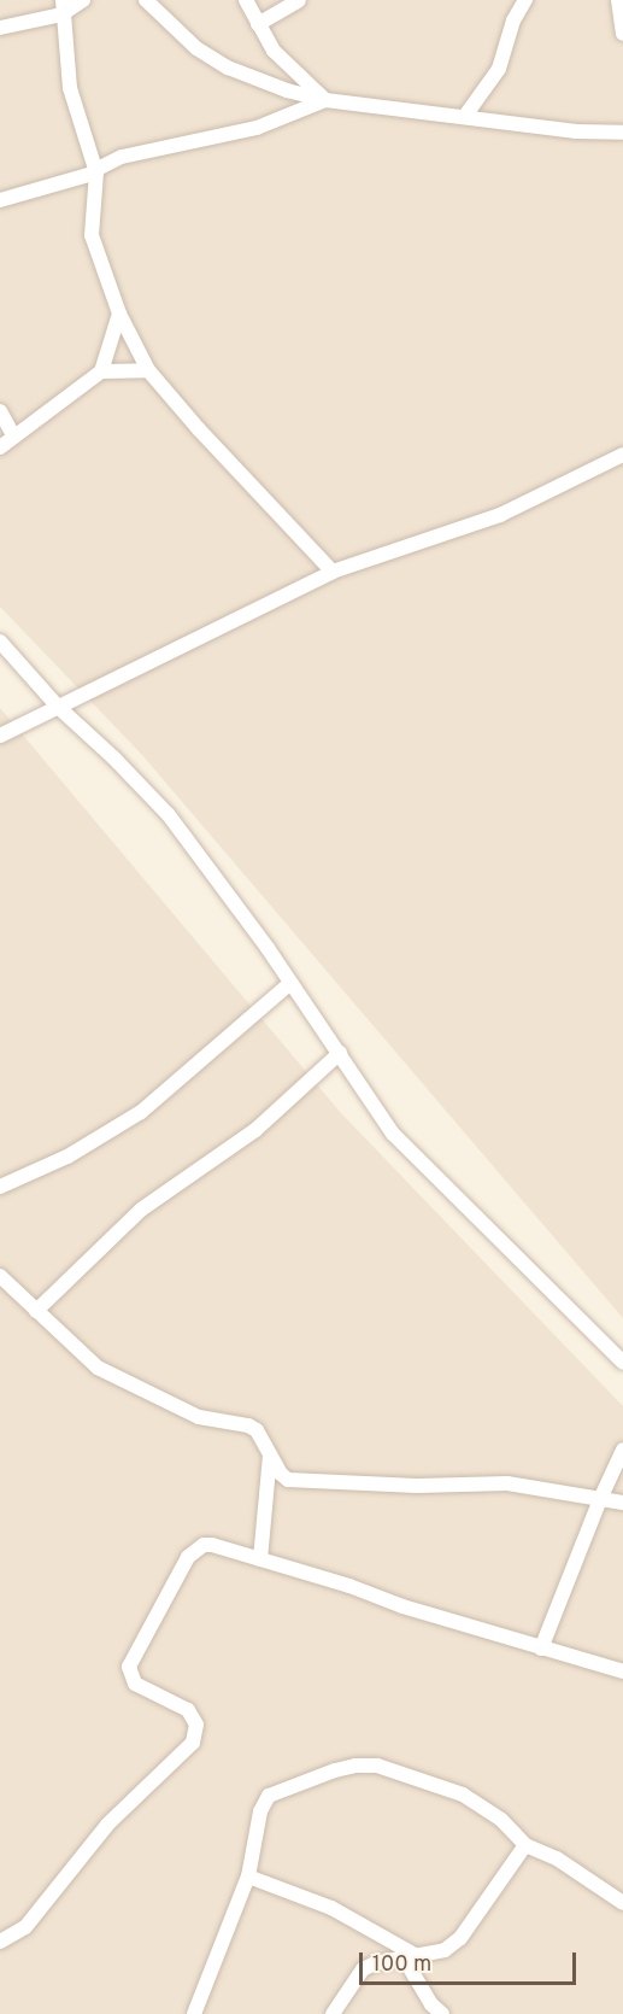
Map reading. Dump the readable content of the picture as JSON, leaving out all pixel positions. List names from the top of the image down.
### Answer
{
  "scale_bar": "100 m"
}
